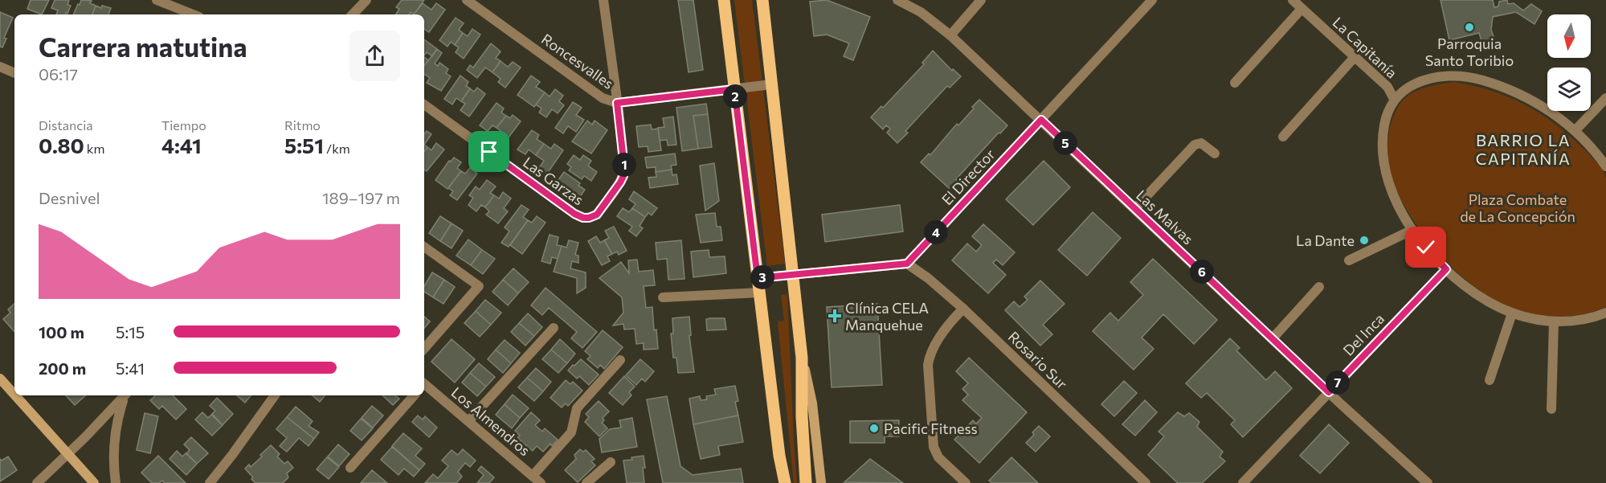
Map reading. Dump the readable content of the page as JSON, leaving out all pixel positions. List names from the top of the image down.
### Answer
{
  "streets": {
    "street": [
      "La Capitanía",
      "Roncesvalles",
      "El Director",
      "Las Garzas",
      "Las Malvas",
      "Del Inca",
      "Rosario Sur",
      "Los Almendros"
    ]
  },
  "crossings": [
    ["Roncesvalles", "Las Garzas"],
    ["El Director", "Las Malvas"],
    ["El Director", "Rosario Sur"],
    ["Las Malvas", "Del Inca"]
  ],
  "districts": ["BARRIO LA CAPITANÍA"],
  "parks": ["Plaza Combate de La Concepción"],
  "places": {
    "other": ["Parroquia Santo Toribio", "La Dante", "Pacific Fitness"],
    "health": ["Clínica CELA Manquehue"]
  },
  "north": "bottom",
  "page": {
    "heading": ["Carrera matutina", "06:17"],
    "pins": [
      "2",
      "5",
      "1",
      "4",
      "6",
      "3",
      "7"
    ],
    "stats": [
      ["Distancia", "0.80 km"],
      ["Tiempo", "4:41"],
      ["Ritmo", "5:51 /km"]
    ],
    "chart": ["Desnivel", "189–197 m"],
    "list": [
      {
        "name": "100 m",
        "note": "5:15"
      },
      {
        "name": "200 m",
        "note": "5:41"
      }
    ]
  }
}
